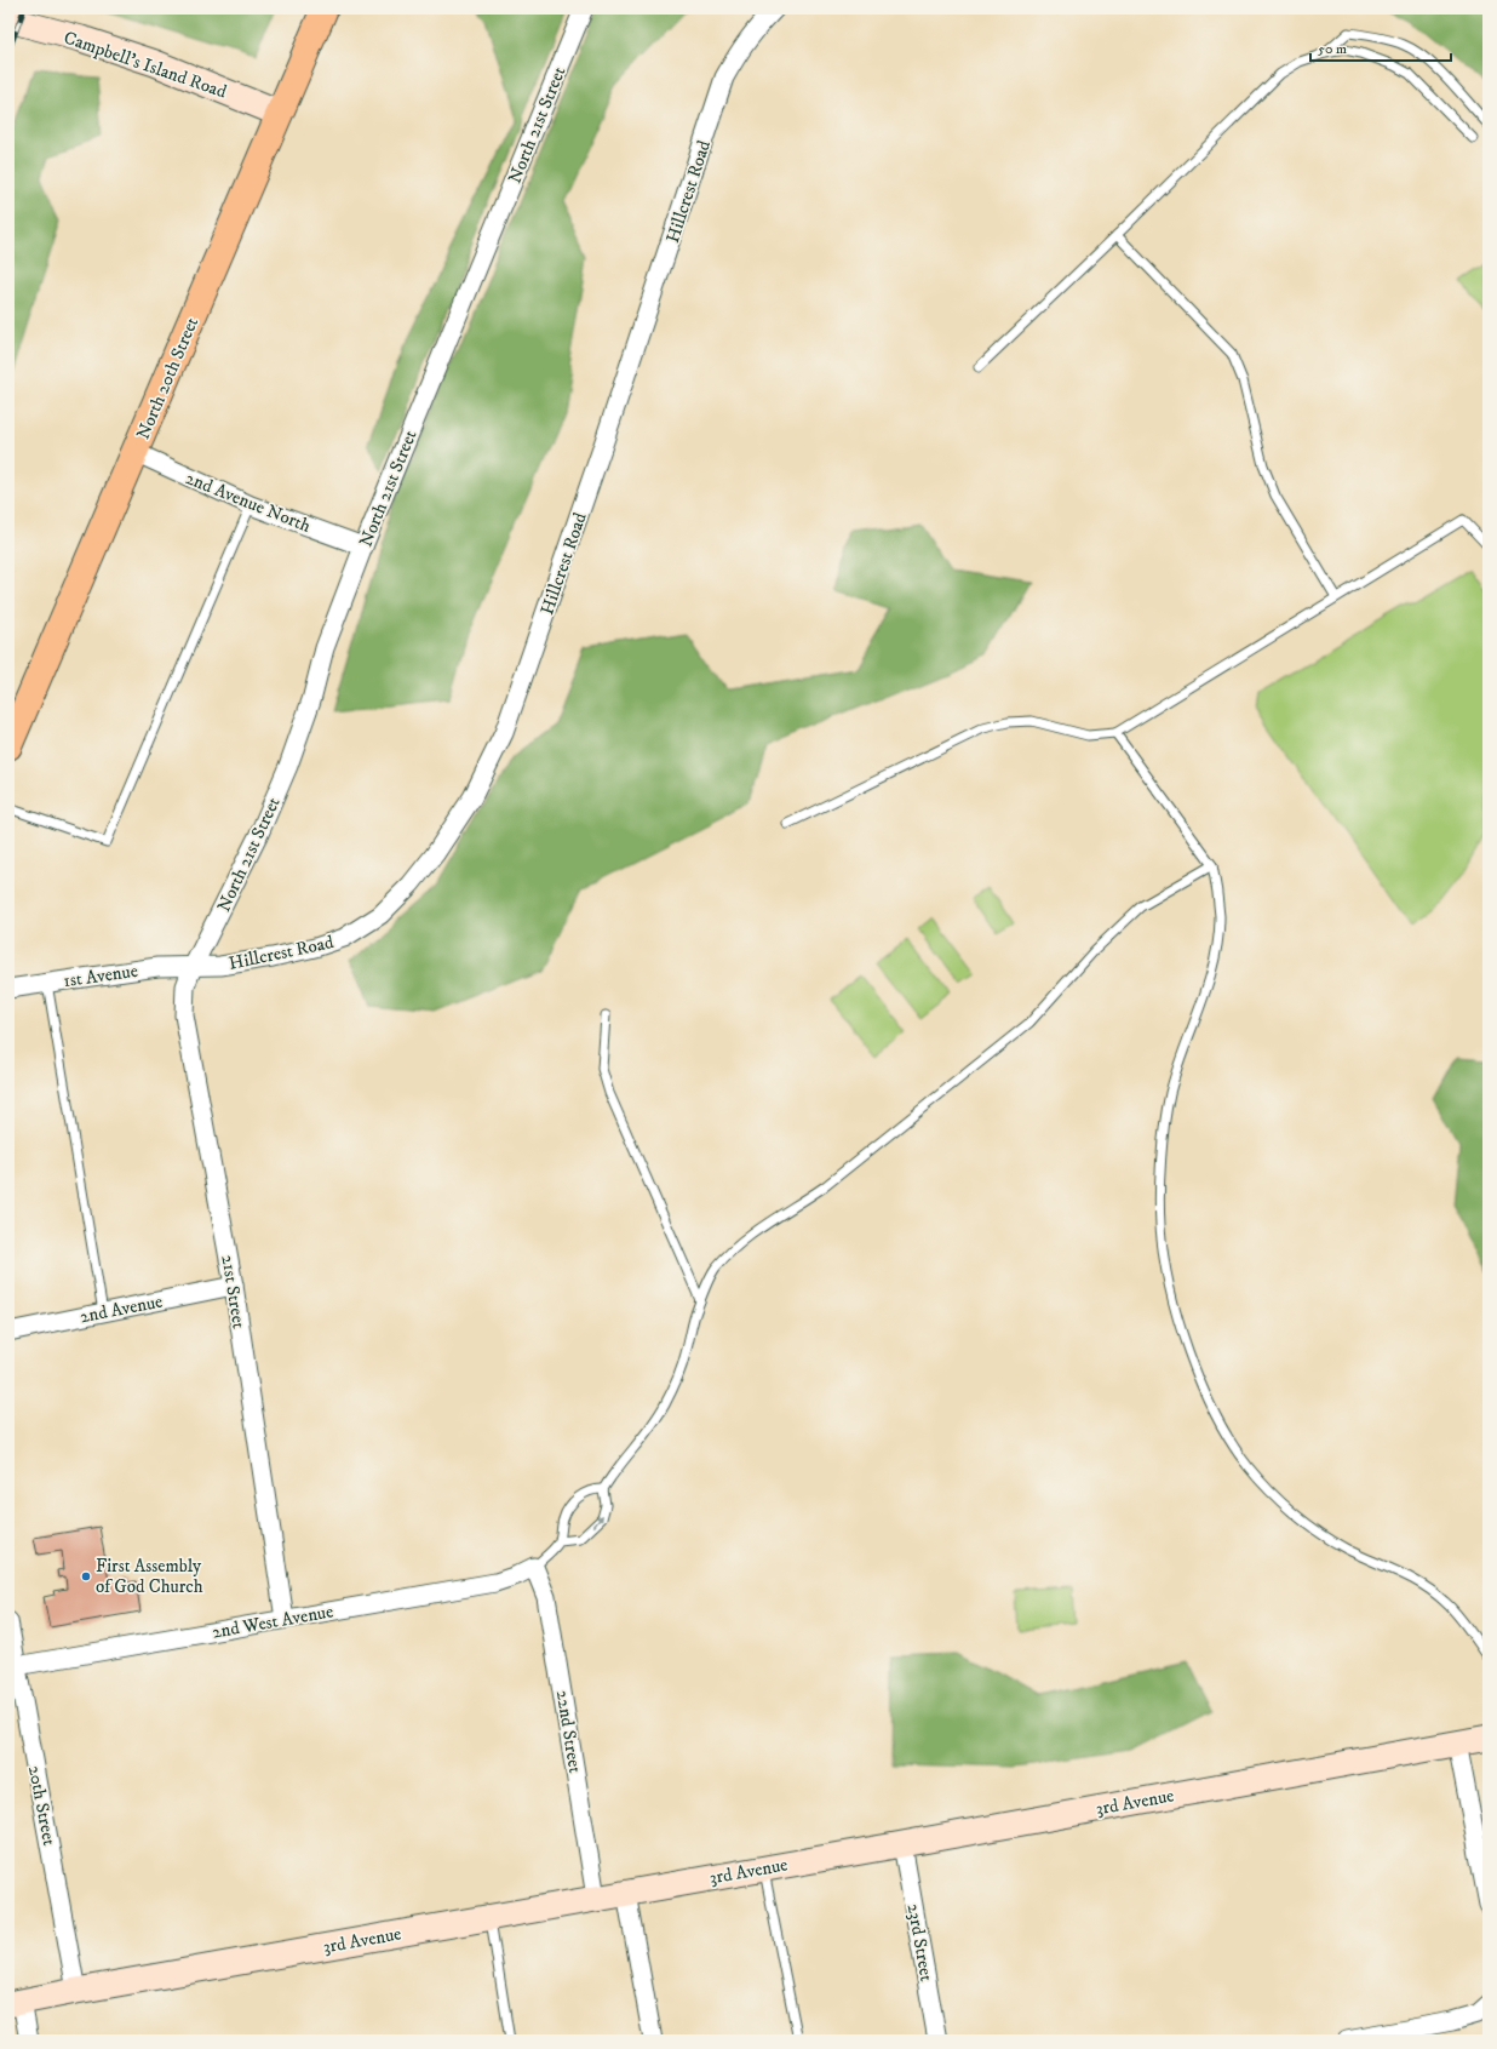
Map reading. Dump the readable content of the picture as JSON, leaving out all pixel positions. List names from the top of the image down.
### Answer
{
  "streets": {
    "main road": ["North 20th Street"],
    "street": [
      "Campbell's Island Road",
      "North 21st Street",
      "Hillcrest Road",
      "2nd Avenue North",
      "1st Avenue",
      "21st Street",
      "2nd Avenue",
      "2nd West Avenue",
      "22nd Street",
      "3rd Avenue",
      "20th Street",
      "23rd Street"
    ]
  },
  "crossings": [
    ["Campbell's Island Road", "North 20th Street"],
    ["North 21st Street", "Hillcrest Road"],
    ["North 21st Street", "2nd Avenue North"],
    ["North 21st Street", "1st Avenue"],
    ["North 21st Street", "21st Street"],
    ["Hillcrest Road", "1st Avenue"],
    ["Hillcrest Road", "21st Street"],
    ["North 20th Street", "2nd Avenue North"],
    ["1st Avenue", "21st Street"],
    ["21st Street", "2nd Avenue"],
    ["21st Street", "2nd West Avenue"],
    ["2nd West Avenue", "22nd Street"],
    ["2nd West Avenue", "20th Street"],
    ["22nd Street", "3rd Avenue"],
    ["3rd Avenue", "20th Street"],
    ["3rd Avenue", "23rd Street"]
  ],
  "places": ["First Assembly of God Church"],
  "scale_bar": "50 m"
}
